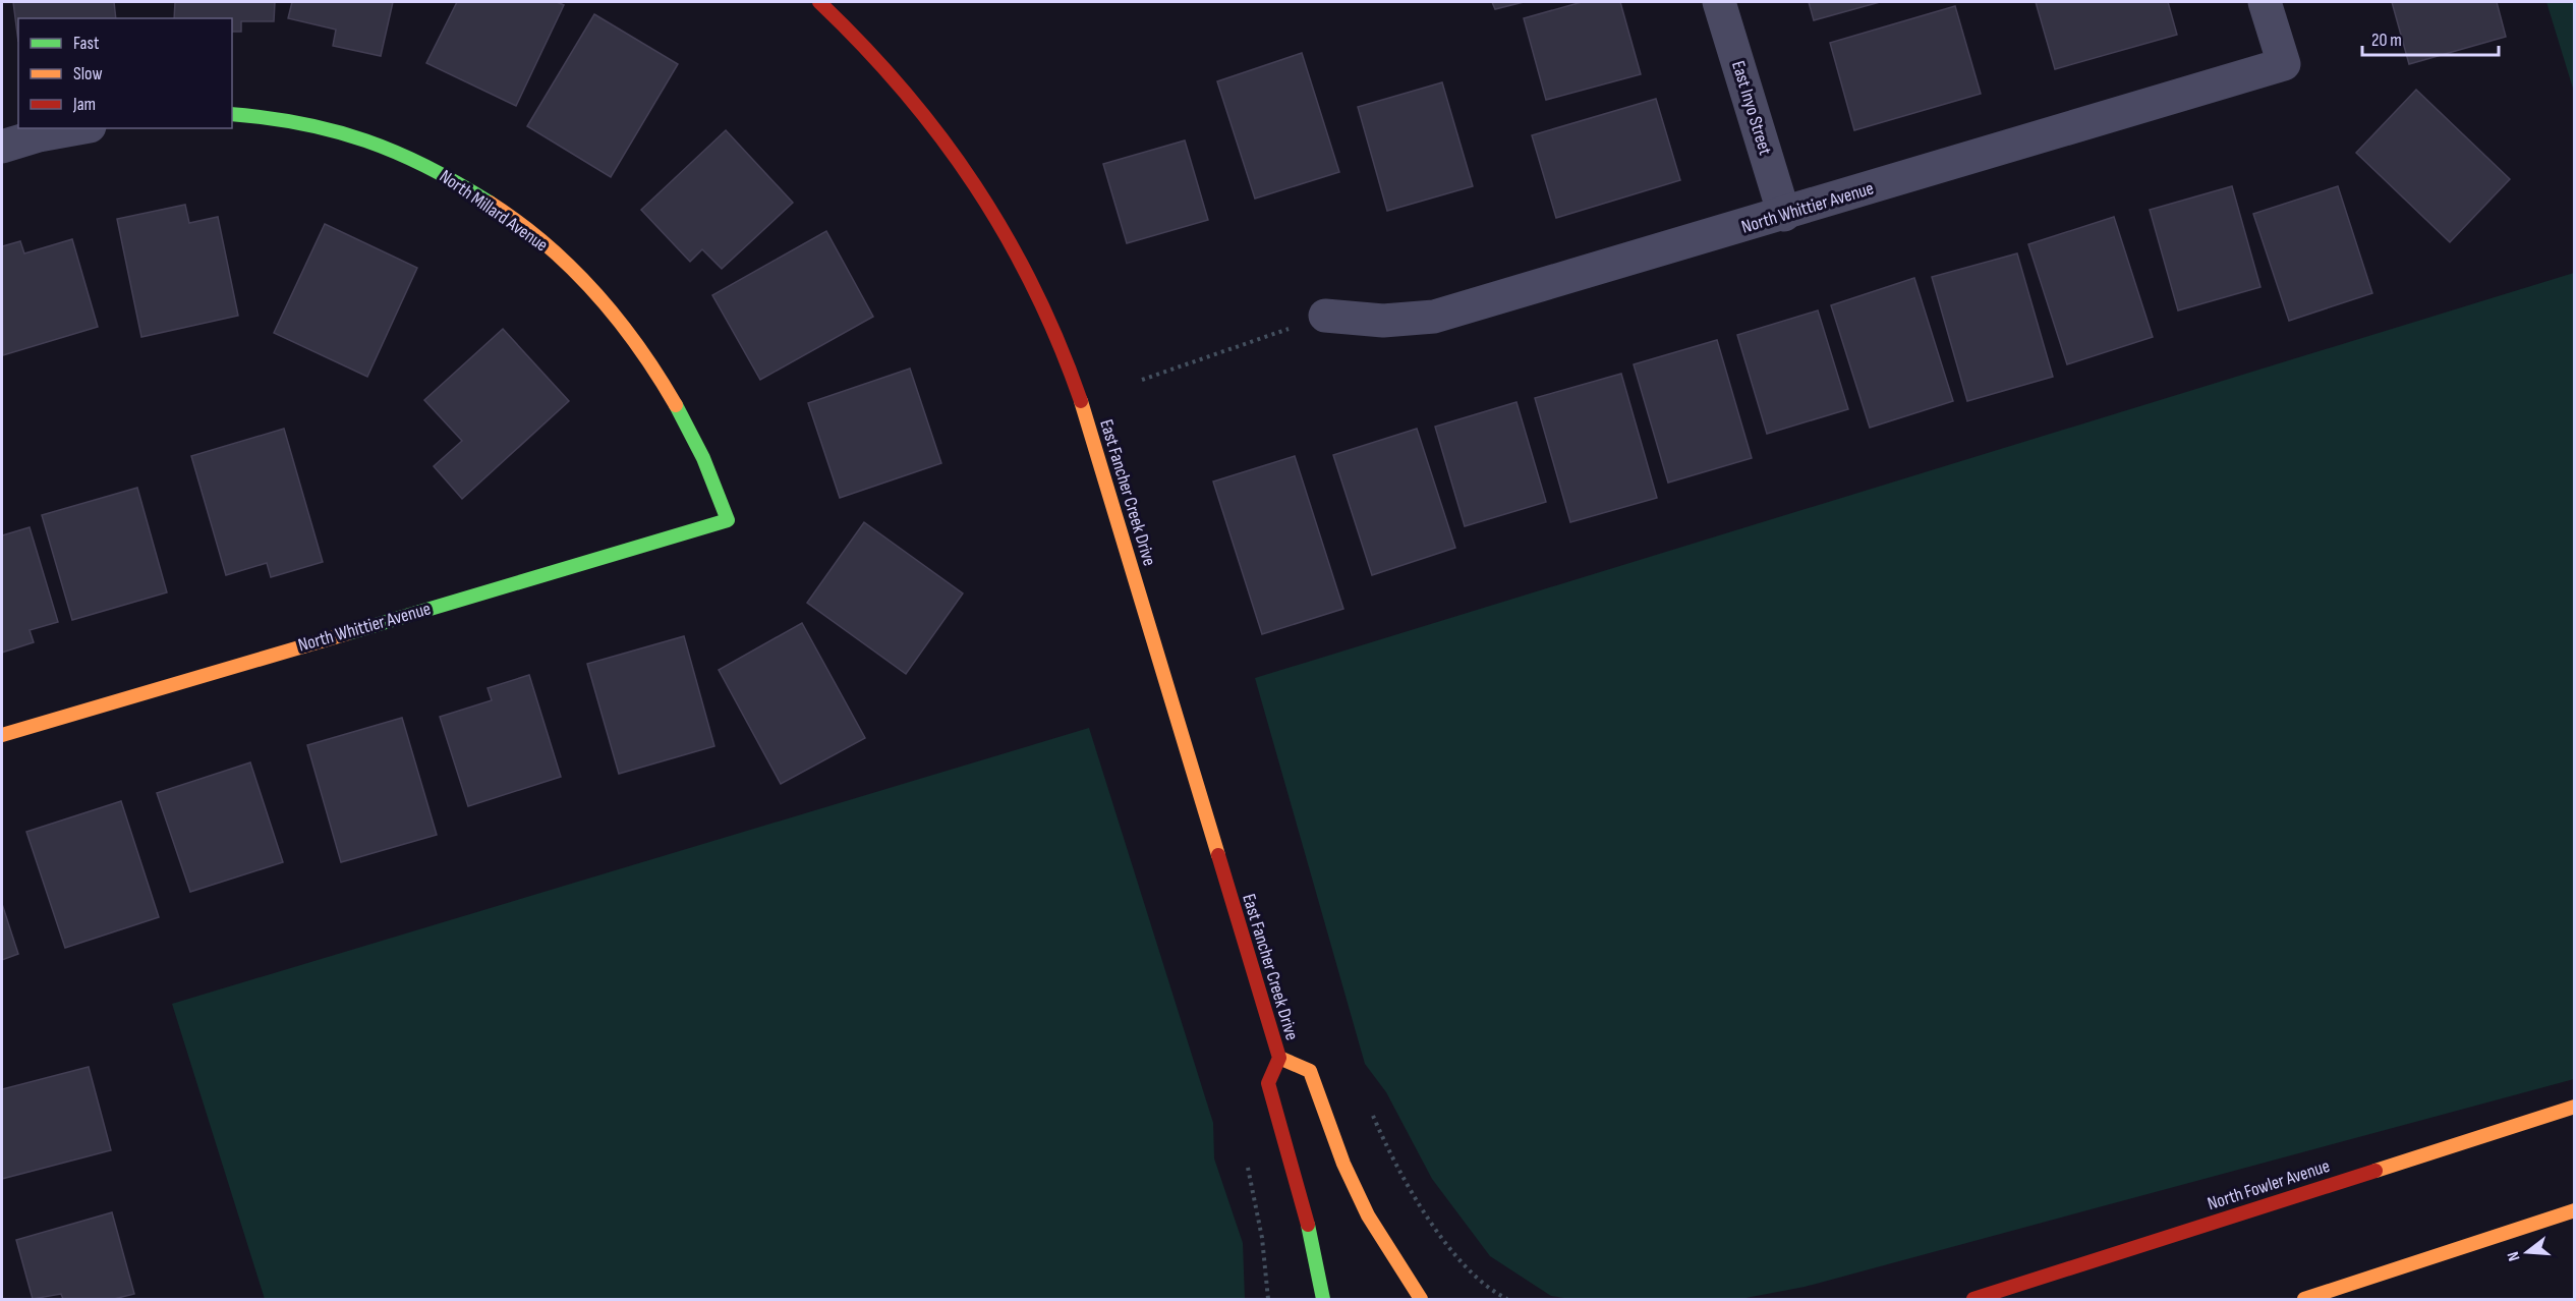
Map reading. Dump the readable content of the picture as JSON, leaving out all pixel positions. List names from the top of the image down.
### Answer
{
  "streets": {
    "street": [
      "East Inyo Street",
      "North Whittier Avenue",
      "North Millard Avenue",
      "East Fancher Creek Drive",
      "North Fowler Avenue"
    ]
  },
  "crossings": [
    ["East Inyo Street", "North Whittier Avenue"],
    ["North Whittier Avenue", "North Millard Avenue"]
  ],
  "legend": ["Fast", "Slow", "Jam"],
  "scale_bar": "20 m",
  "north": "left"
}
